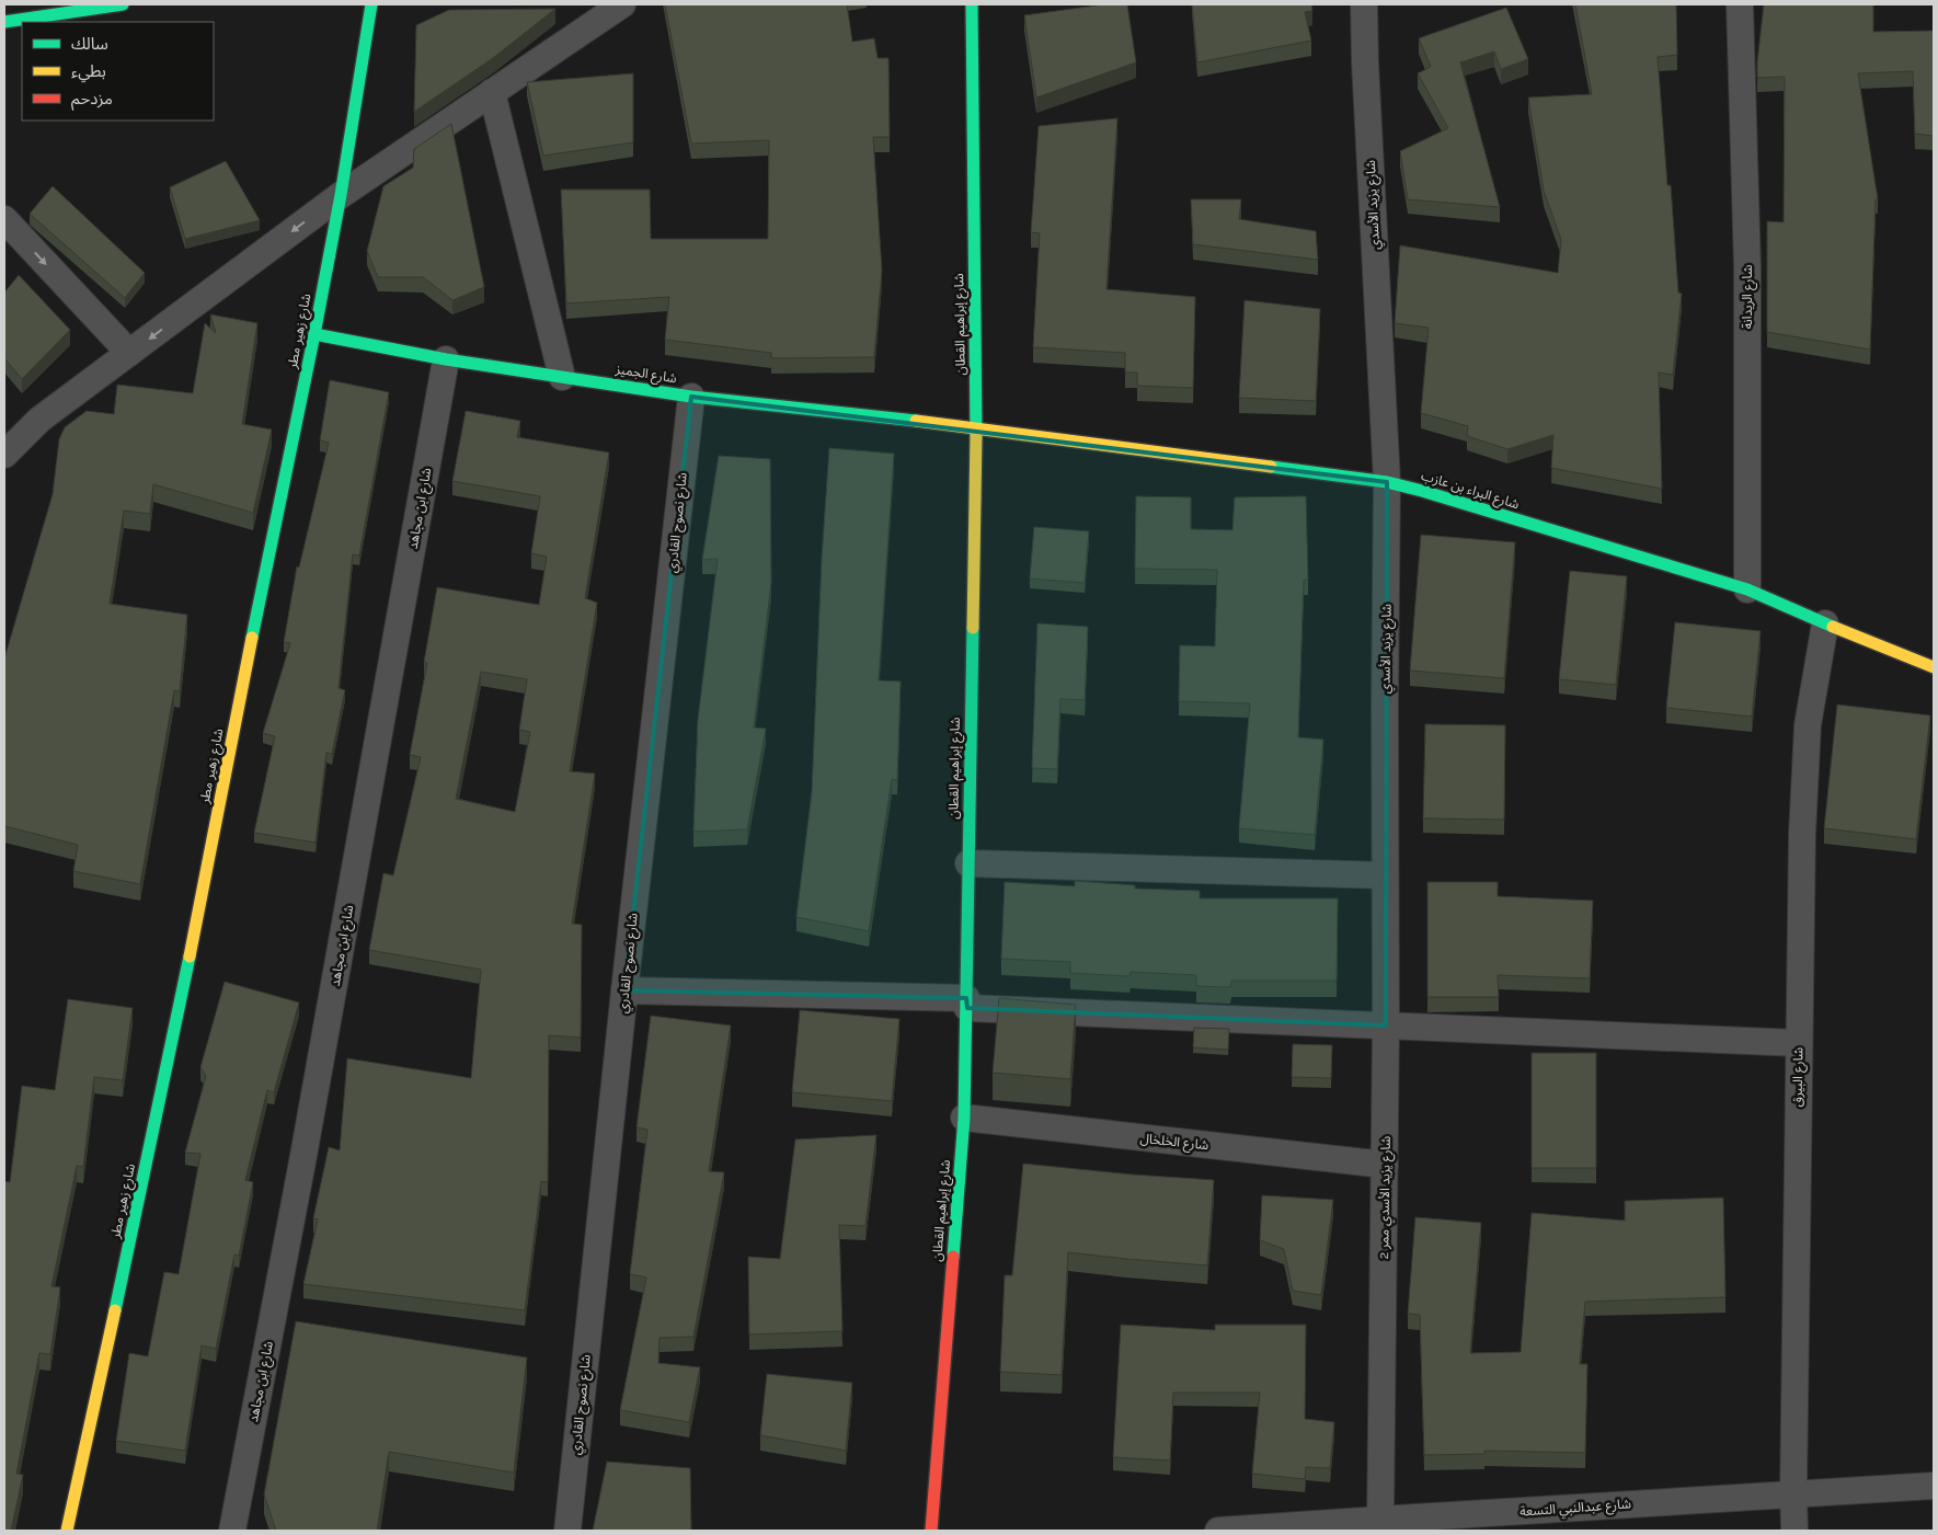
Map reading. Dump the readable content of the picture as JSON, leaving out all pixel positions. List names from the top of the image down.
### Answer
{
  "streets": {
    "street": [
      "شارع يزيد الأسدي",
      "شارع الريدانة",
      "شارع إبراهيم القطان",
      "شارع زهير مطر",
      "شارع الجميز",
      "شارع البراء بن عازب",
      "شارع ابن مجاهد",
      "شارع نصوح القادري",
      "شارع البيرق",
      "شارع الخلخال",
      "شارع يزيد الأسدي ممر 2",
      "شارع عبدالنبي التسعة"
    ]
  },
  "crossings": [
    ["شارع يزيد الأسدي", "شارع البراء بن عازب"],
    ["شارع يزيد الأسدي", "شارع يزيد الأسدي ممر 2"],
    ["شارع الريدانة", "شارع البراء بن عازب"],
    ["شارع إبراهيم القطان", "شارع الجميز"],
    ["شارع إبراهيم القطان", "شارع البراء بن عازب"],
    ["شارع إبراهيم القطان", "شارع الخلخال"],
    ["شارع زهير مطر", "شارع الجميز"],
    ["شارع الجميز", "شارع البراء بن عازب"],
    ["شارع الجميز", "شارع ابن مجاهد"],
    ["شارع الجميز", "شارع نصوح القادري"],
    ["شارع البراء بن عازب", "شارع البيرق"],
    ["شارع البيرق", "شارع عبدالنبي التسعة"],
    ["شارع الخلخال", "شارع يزيد الأسدي ممر 2"],
    ["شارع يزيد الأسدي ممر 2", "شارع عبدالنبي التسعة"]
  ],
  "legend": ["سالك", "بطيء", "مزدحم"]
}
